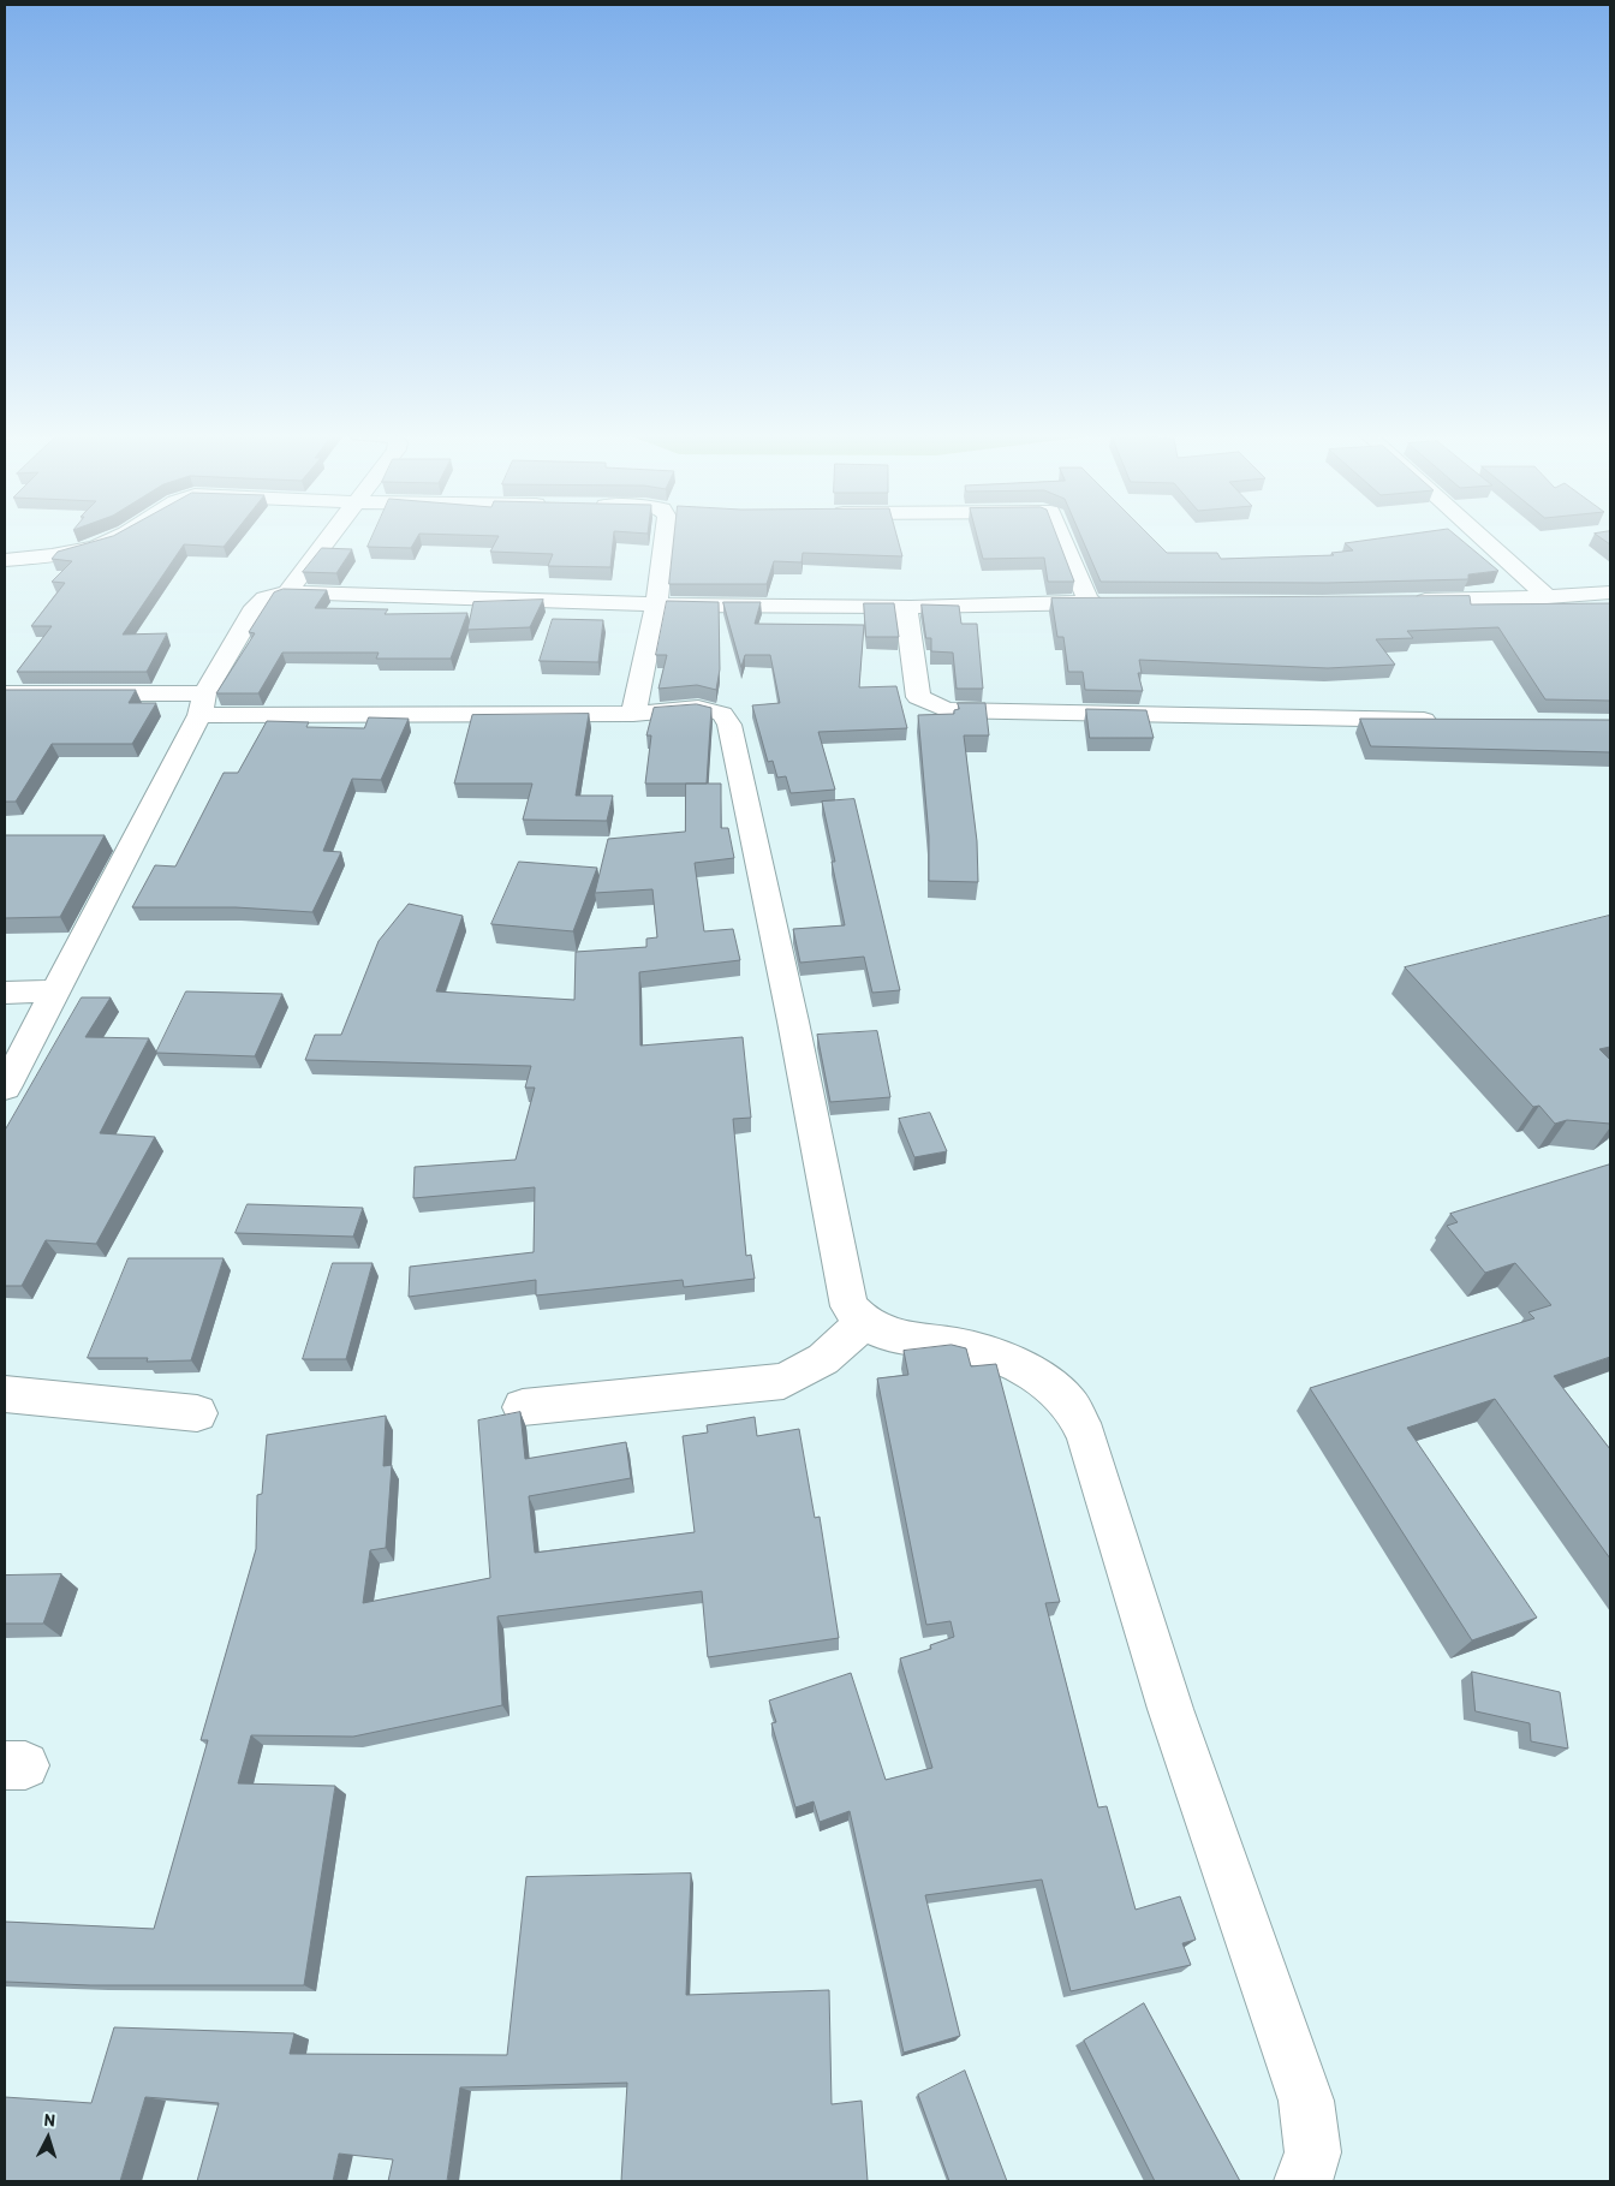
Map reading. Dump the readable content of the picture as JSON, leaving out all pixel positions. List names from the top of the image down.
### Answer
{
  "north": "top"
}
